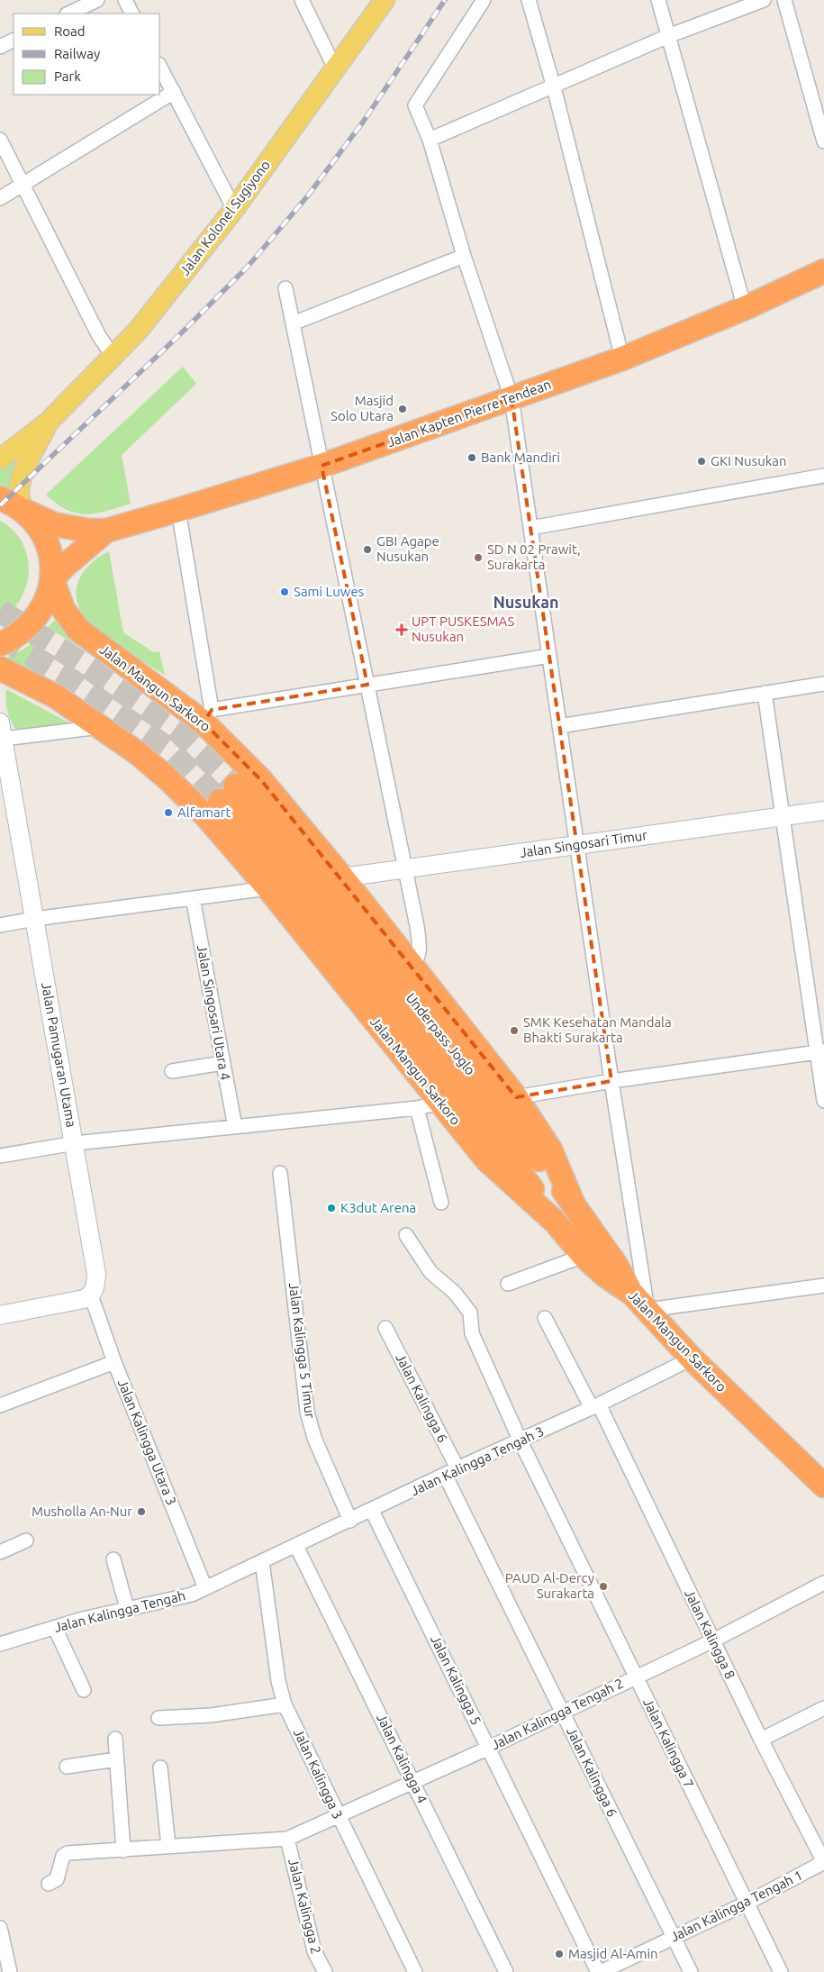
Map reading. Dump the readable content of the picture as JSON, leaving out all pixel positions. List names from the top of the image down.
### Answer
{
  "streets": {
    "highway": ["Jalan Kapten Pierre Tendean", "Jalan Mangun Sarkoro", "Underpass Joglo"],
    "main road": ["Jalan Kolonel Sugiyono"],
    "street": [
      "Jalan Singosari Timur",
      "Jalan Singosari Utara 4",
      "Jalan Pamugaran Utama",
      "Jalan Kalingga 5 Timur",
      "Jalan Kalingga 6",
      "Jalan Kalingga Utara 3",
      "Jalan Kalingga Tengah 3",
      "Jalan Kalingga Tengah",
      "Jalan Kalingga 8",
      "Jalan Kalingga 5",
      "Jalan Kalingga Tengah 2",
      "Jalan Kalingga 7",
      "Jalan Kalingga 4",
      "Jalan Kalingga 3",
      "Jalan Kalingga 2",
      "Jalan Kalingga Tengah 1"
    ]
  },
  "crossings": [
    ["Jalan Kolonel Sugiyono", "Jalan Kapten Pierre Tendean"],
    ["Jalan Kapten Pierre Tendean", "Jalan Mangun Sarkoro"],
    ["Jalan Mangun Sarkoro", "Jalan Singosari Timur"],
    ["Jalan Mangun Sarkoro", "Underpass Joglo"],
    ["Jalan Mangun Sarkoro", "Jalan Kalingga Tengah 3"],
    ["Jalan Pamugaran Utama", "Jalan Kalingga Utara 3"],
    ["Jalan Kalingga 5 Timur", "Jalan Kalingga Tengah 3"],
    ["Jalan Kalingga 6", "Jalan Kalingga Tengah 3"],
    ["Jalan Kalingga 6", "Jalan Kalingga Tengah 2"],
    ["Jalan Kalingga 6", "Jalan Kalingga Tengah 1"],
    ["Jalan Kalingga Utara 3", "Jalan Kalingga Tengah"],
    ["Jalan Kalingga Tengah 3", "Jalan Kalingga Tengah"],
    ["Jalan Kalingga Tengah 3", "Jalan Kalingga 8"],
    ["Jalan Kalingga Tengah 3", "Jalan Kalingga 5"],
    ["Jalan Kalingga Tengah 3", "Jalan Kalingga 7"],
    ["Jalan Kalingga Tengah 3", "Jalan Kalingga 4"],
    ["Jalan Kalingga Tengah 3", "Jalan Kalingga 3"],
    ["Jalan Kalingga Tengah", "Jalan Kalingga 3"],
    ["Jalan Kalingga 8", "Jalan Kalingga Tengah 2"],
    ["Jalan Kalingga 8", "Jalan Kalingga Tengah 1"],
    ["Jalan Kalingga 5", "Jalan Kalingga Tengah 2"],
    ["Jalan Kalingga 5", "Jalan Kalingga Tengah 1"],
    ["Jalan Kalingga Tengah 2", "Jalan Kalingga 7"],
    ["Jalan Kalingga Tengah 2", "Jalan Kalingga 4"],
    ["Jalan Kalingga Tengah 2", "Jalan Kalingga 3"],
    ["Jalan Kalingga Tengah 2", "Jalan Kalingga 2"],
    ["Jalan Kalingga 7", "Jalan Kalingga Tengah 1"]
  ],
  "districts": ["Nusukan"],
  "places": {
    "other": [
      "Masjid Solo Utara",
      "Bank Mandiri",
      "GKI Nusukan",
      "GBI Agape Nusukan",
      "SD N 02 Prawit, Surakarta",
      "Sami Luwes",
      "Alfamart",
      "SMK Kesehatan Mandala Bhakti Surakarta",
      "K3dut Arena",
      "Musholla An-Nur",
      "PAUD Al-Dercy Surakarta",
      "Masjid Al-Amin"
    ],
    "health": ["UPT PUSKESMAS Nusukan"]
  },
  "legend": ["Road", "Railway", "Park"]
}
